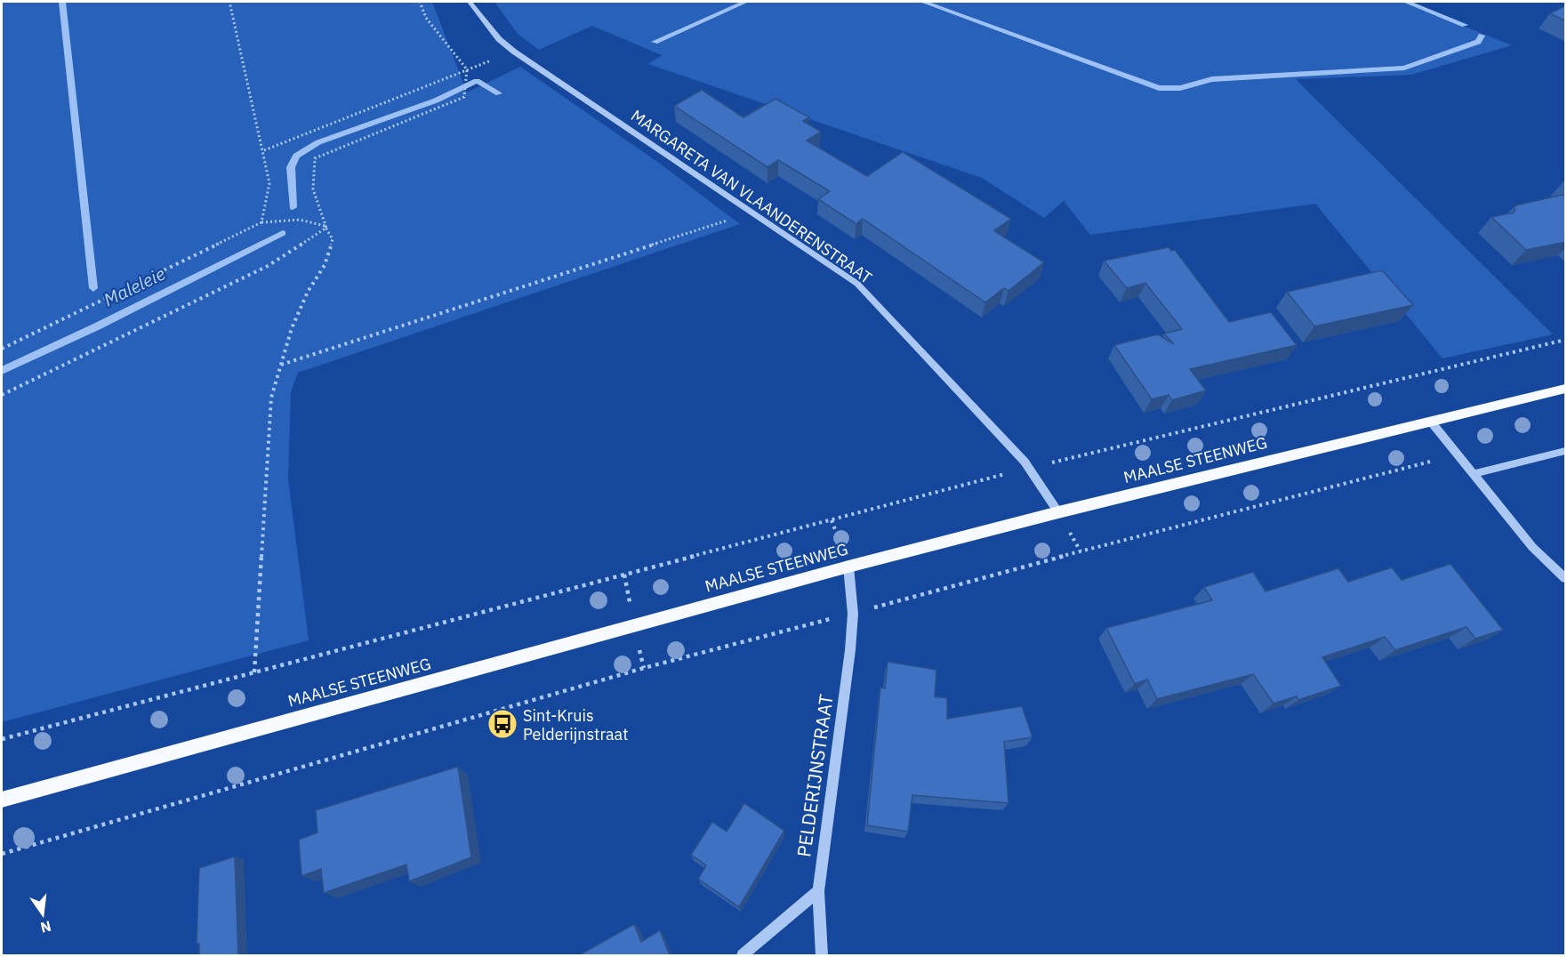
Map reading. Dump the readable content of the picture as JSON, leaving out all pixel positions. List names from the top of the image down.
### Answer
{
  "streets": {
    "main road": ["MAALSE STEENWEG"],
    "street": ["MARGARETA VAN VLAANDERENSTRAAT", "PELDERIJNSTRAAT"]
  },
  "crossings": [
    ["MARGARETA VAN VLAANDERENSTRAAT", "MAALSE STEENWEG"],
    ["MAALSE STEENWEG", "PELDERIJNSTRAAT"]
  ],
  "water": ["Maleleie"],
  "places": {
    "bus stop": ["Sint-Kruis Pelderijnstraat"]
  },
  "north": "bottom"
}
